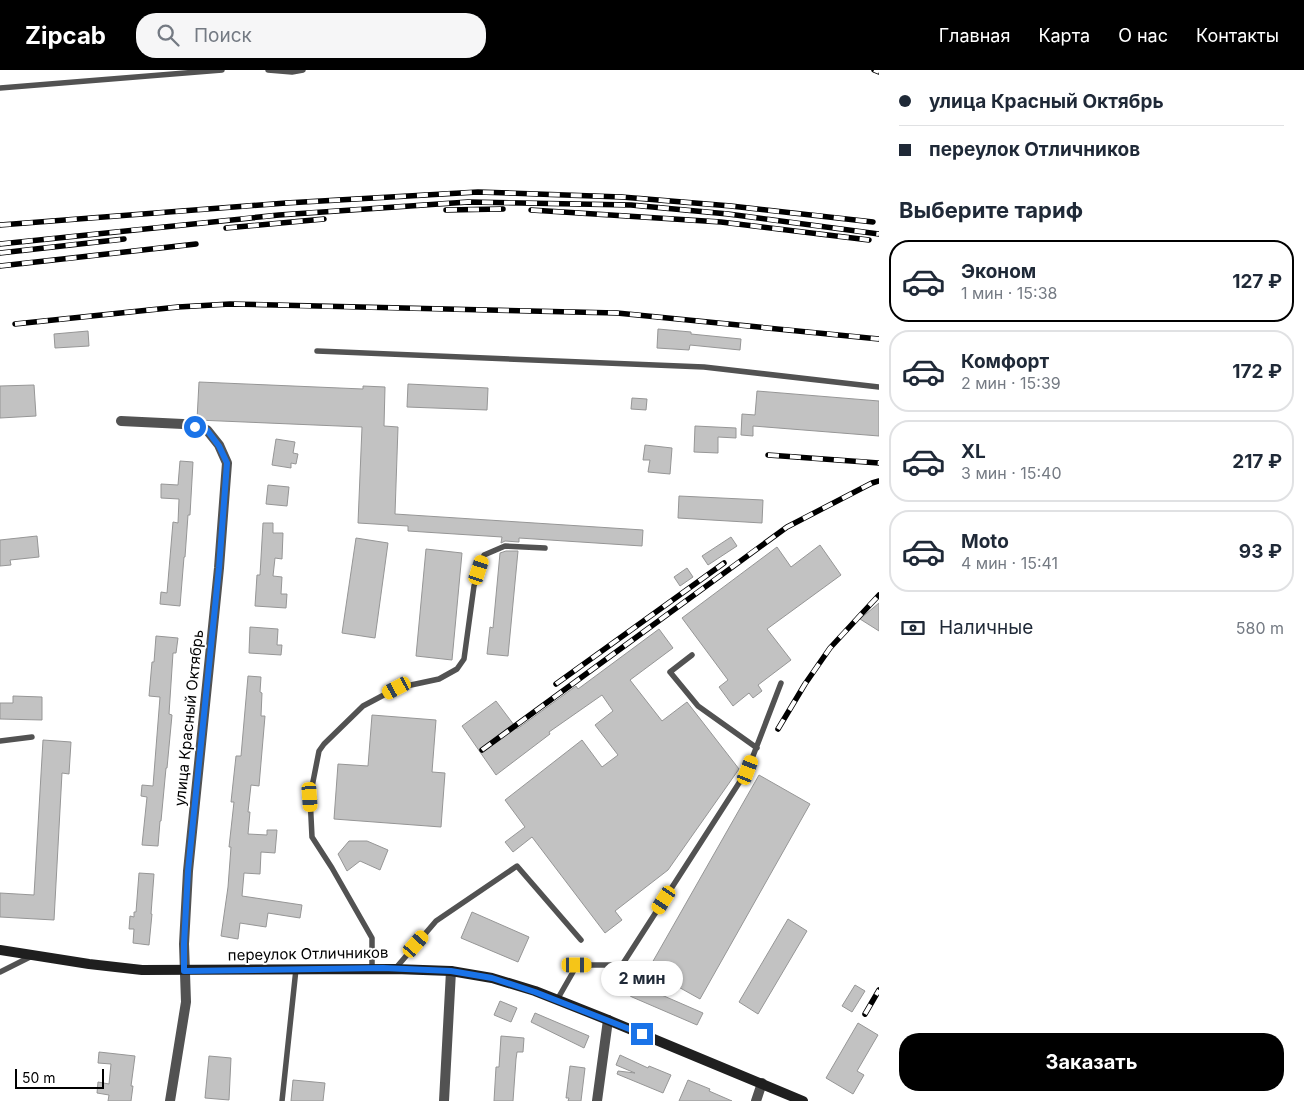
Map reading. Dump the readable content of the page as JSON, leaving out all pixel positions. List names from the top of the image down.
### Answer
{
  "streets": {
    "main road": ["переулок Отличников"],
    "street": ["улица Красный Октябрь"]
  },
  "crossings": [
    ["улица Красный Октябрь", "переулок Отличников"]
  ],
  "scale_bar": "50 m",
  "page": {
    "header": "Zipcab",
    "search": "Поиск",
    "nav": [
      "Главная",
      "Карта",
      "О нас",
      "Контакты"
    ],
    "banner": ["улица Красный Октябрь", "переулок Отличников"],
    "heading": "Выберите тариф",
    "list": [
      {
        "name": "Эконом",
        "note": "1 мин · 15:38",
        "value": "127 ₽"
      },
      {
        "name": "Комфорт",
        "note": "2 мин · 15:39",
        "value": "172 ₽"
      },
      {
        "name": "XL",
        "note": "3 мин · 15:40",
        "value": "217 ₽"
      },
      {
        "name": "Moto",
        "note": "4 мин · 15:41",
        "value": "93 ₽"
      }
    ],
    "pay": ["Наличные", "580 m"],
    "bubble": "2 мин",
    "buttons": "Заказать",
    "scale": "50 m"
  }
}
